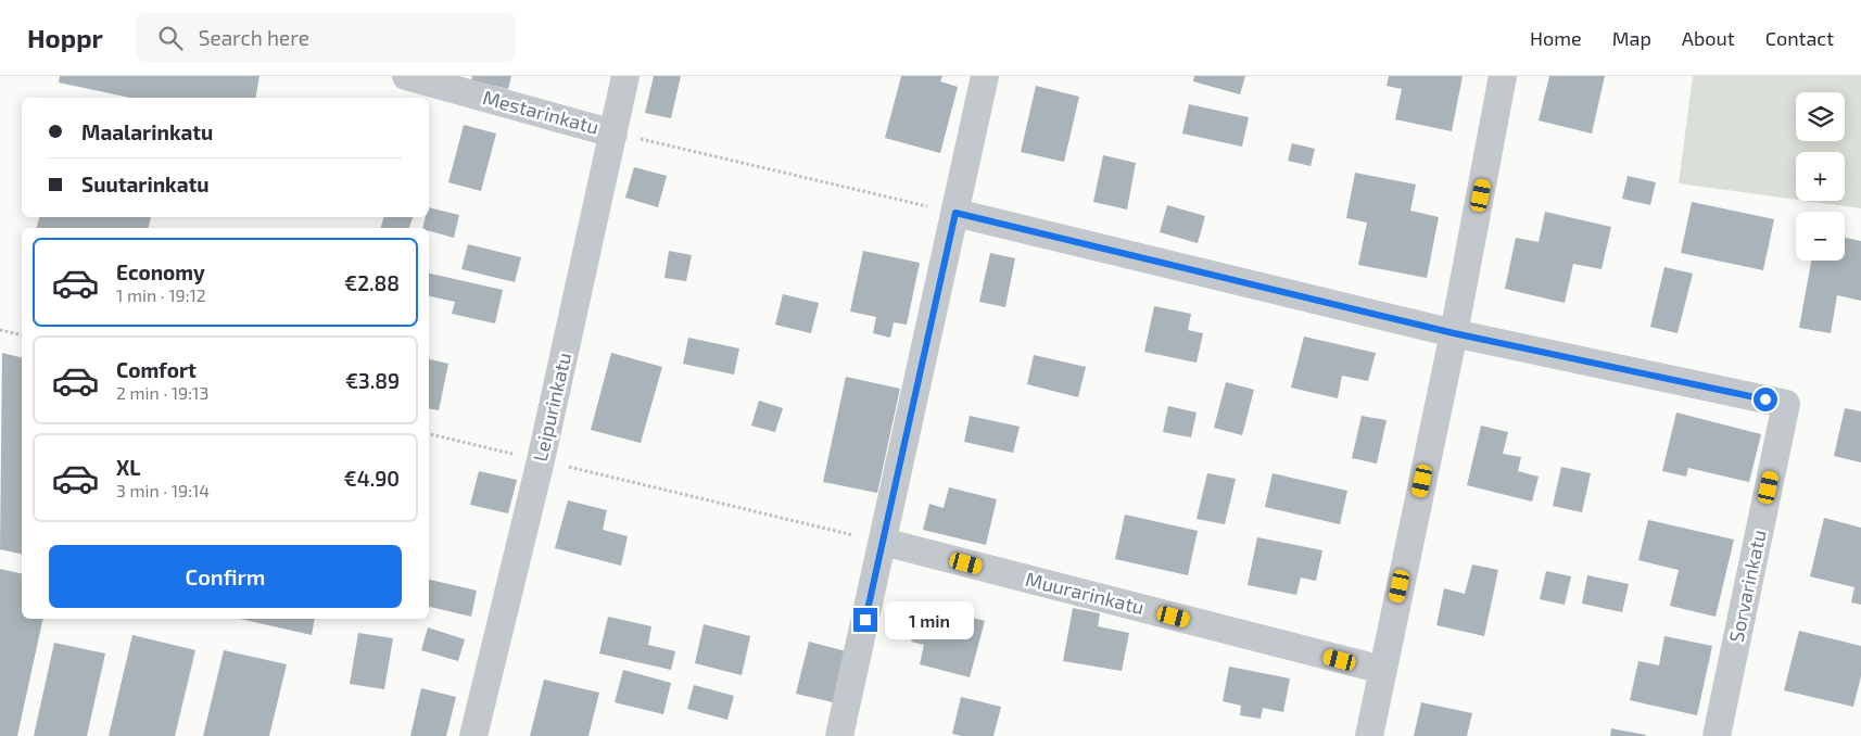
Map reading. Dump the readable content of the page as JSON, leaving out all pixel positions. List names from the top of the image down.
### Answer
{
  "streets": {
    "street": [
      "Mestarinkatu",
      "Leipurinkatu",
      "Sorvarinkatu",
      "Muurarinkatu"
    ]
  },
  "crossings": [
    ["Mestarinkatu", "Leipurinkatu"]
  ],
  "page": {
    "header": "Hoppr",
    "search": "Search here",
    "nav": [
      "Home",
      "Map",
      "About",
      "Contact"
    ],
    "map_buttons": ["+", "−"],
    "banner": ["Maalarinkatu", "Suutarinkatu"],
    "list": [
      {
        "name": "Economy",
        "note": "1 min · 19:12",
        "value": "€2.88"
      },
      {
        "name": "Comfort",
        "note": "2 min · 19:13",
        "value": "€3.89"
      },
      {
        "name": "XL",
        "note": "3 min · 19:14",
        "value": "€4.90"
      }
    ],
    "buttons": "Confirm",
    "bubble": "1 min"
  }
}
